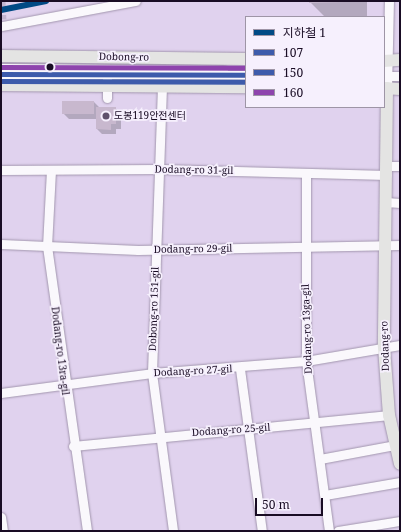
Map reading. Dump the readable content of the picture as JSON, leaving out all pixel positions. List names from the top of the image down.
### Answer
{
  "streets": {
    "main road": ["Dobong-ro", "Dodang-ro"],
    "street": [
      "Dodang-ro 31-gil",
      "Dodang-ro 29-gil",
      "Dobong-ro 151-gil",
      "Dodang-ro 13ga-gil",
      "Dodang-ro 13ra-gil",
      "Dodang-ro 27-gil",
      "Dodang-ro 25-gil"
    ]
  },
  "crossings": [
    ["Dodang-ro 31-gil", "Dobong-ro 151-gil"],
    ["Dodang-ro 31-gil", "Dodang-ro 13ga-gil"],
    ["Dodang-ro 31-gil", "Dodang-ro"],
    ["Dodang-ro 31-gil", "Dodang-ro 13ra-gil"],
    ["Dodang-ro 29-gil", "Dobong-ro 151-gil"],
    ["Dodang-ro 29-gil", "Dodang-ro 13ga-gil"],
    ["Dodang-ro 29-gil", "Dodang-ro"],
    ["Dodang-ro 29-gil", "Dodang-ro 13ra-gil"],
    ["Dobong-ro 151-gil", "Dodang-ro 27-gil"],
    ["Dobong-ro 151-gil", "Dodang-ro 25-gil"],
    ["Dodang-ro 13ga-gil", "Dodang-ro 27-gil"],
    ["Dodang-ro 13ga-gil", "Dodang-ro 25-gil"],
    ["Dodang-ro", "Dodang-ro 27-gil"],
    ["Dodang-ro", "Dodang-ro 25-gil"],
    ["Dodang-ro 13ra-gil", "Dodang-ro 27-gil"],
    ["Dodang-ro 13ra-gil", "Dodang-ro 25-gil"]
  ],
  "places": ["도봉119안전센터"],
  "lines": [
    "metro line 1",
    "transit line 160",
    "transit line 107",
    "transit line 150"
  ],
  "legend": [
    "지하철 1",
    "107",
    "150",
    "160"
  ],
  "scale_bar": "50 m"
}
